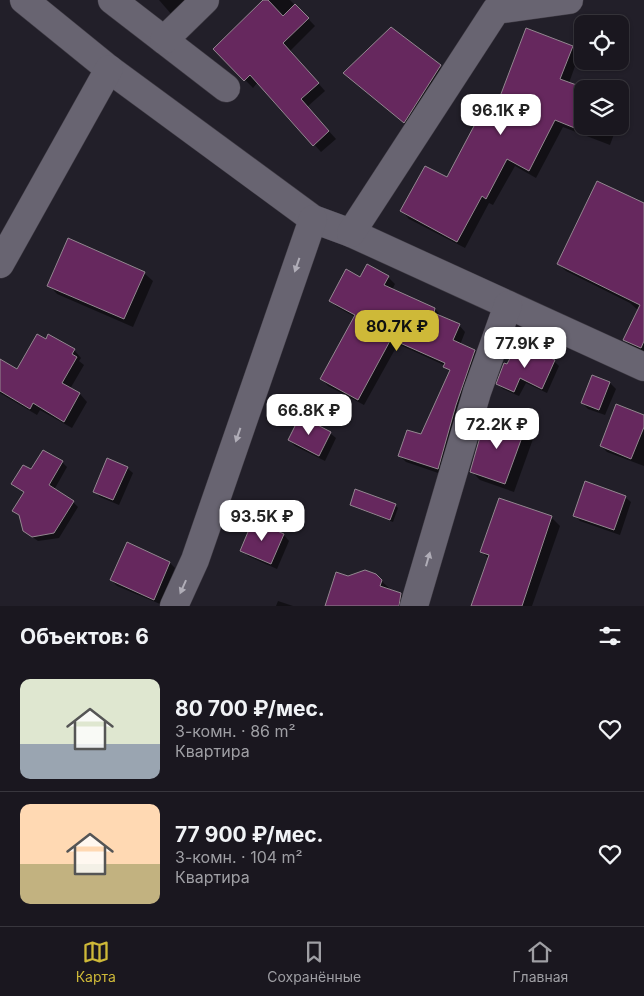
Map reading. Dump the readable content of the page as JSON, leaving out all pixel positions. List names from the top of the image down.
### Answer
{
  "page": {
    "price": [
      "96.1K ₽",
      "80.7K ₽",
      "77.9K ₽",
      "66.8K ₽",
      "72.2K ₽",
      "93.5K ₽"
    ],
    "heading": "Объектов: 6",
    "list": [
      {
        "name": "80 700 ₽/мес.",
        "note": "3-комн. · 86 m² · Квартира"
      },
      {
        "name": "77 900 ₽/мес.",
        "note": "3-комн. · 104 m² · Квартира"
      }
    ],
    "tabs": ["Карта", "Сохранённые", "Главная"]
  }
}
